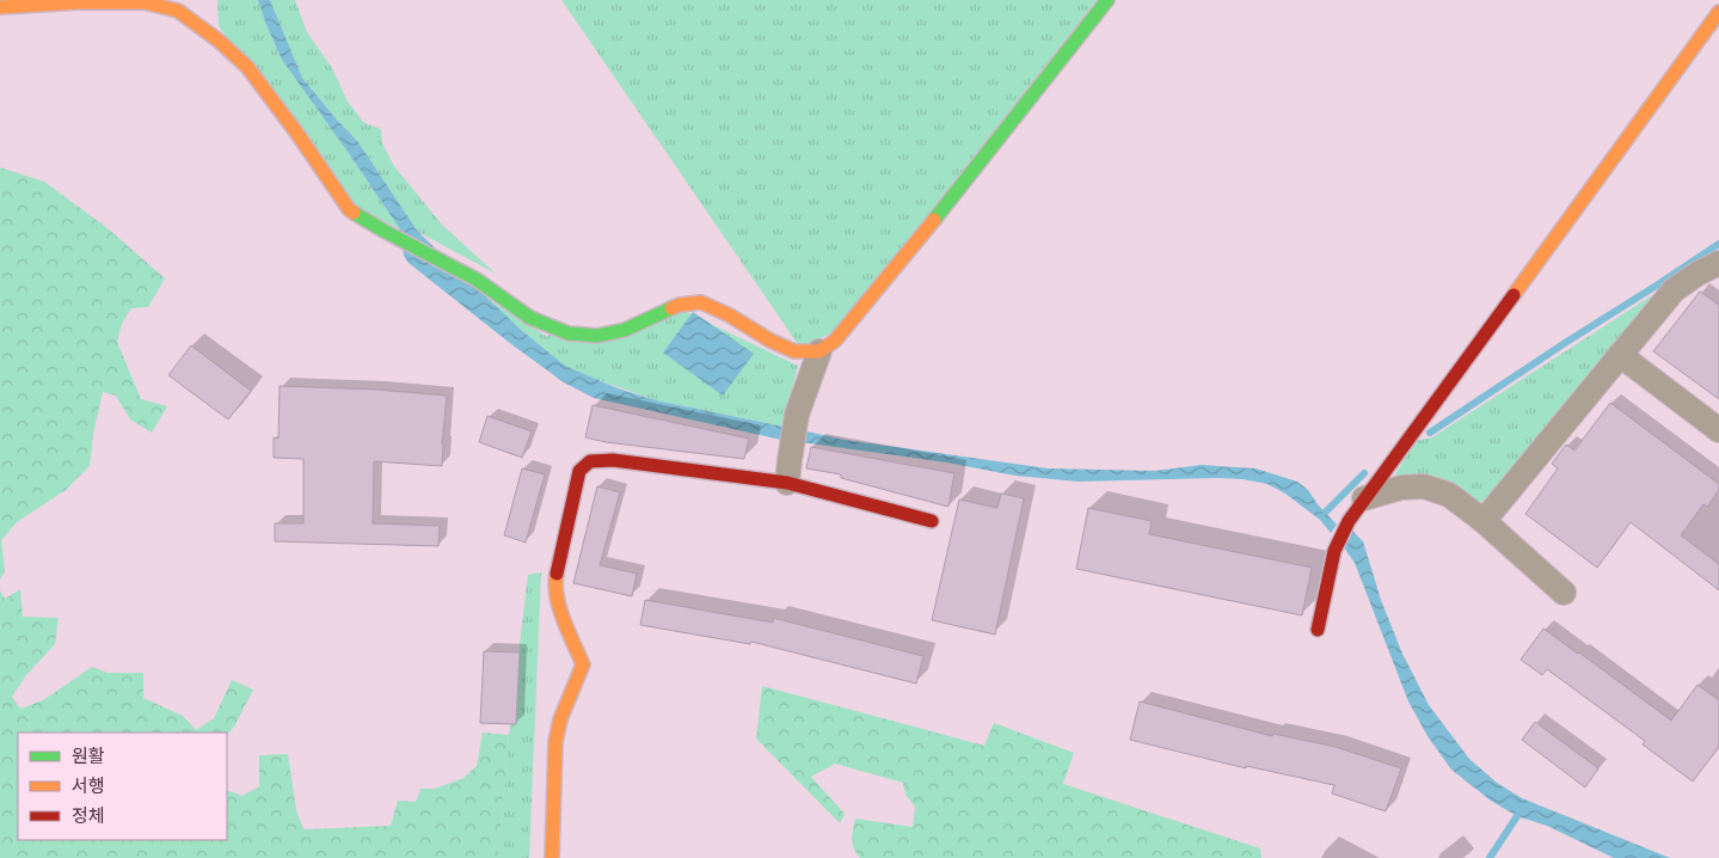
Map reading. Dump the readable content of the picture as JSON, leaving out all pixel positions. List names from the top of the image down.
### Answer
{
  "legend": ["원활", "서행", "정체"]
}
